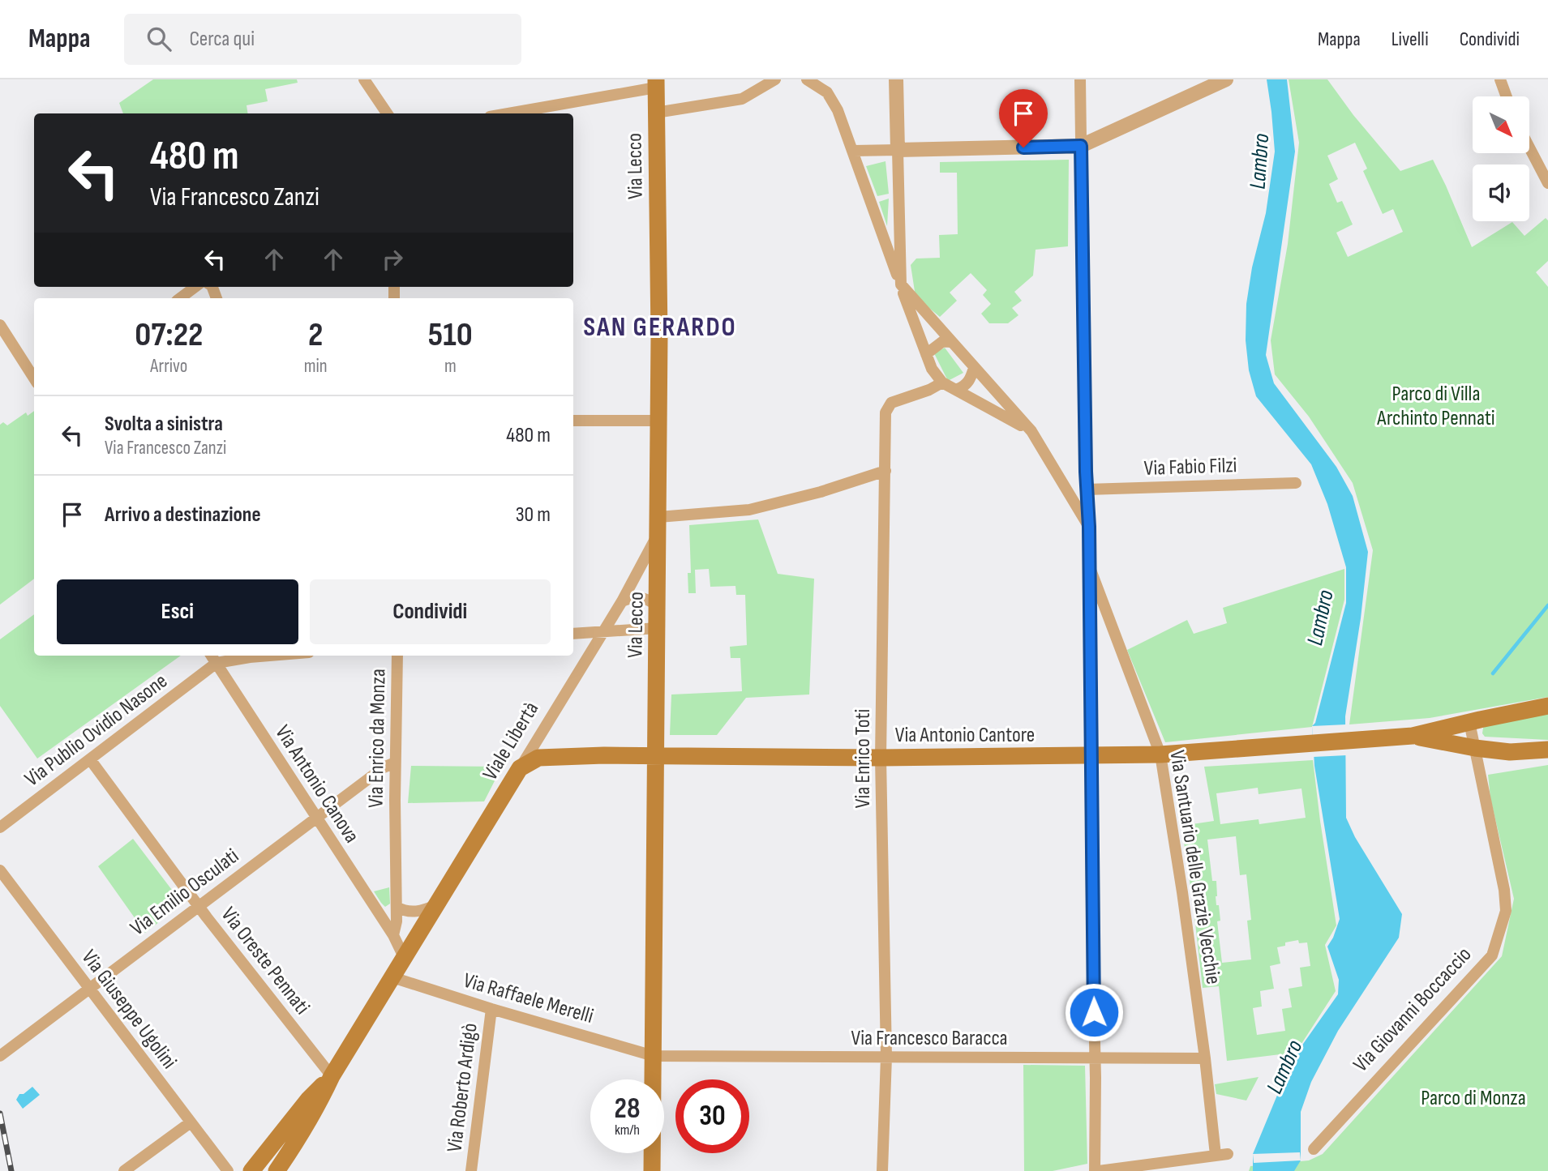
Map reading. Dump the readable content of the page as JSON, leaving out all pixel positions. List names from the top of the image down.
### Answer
{
  "streets": {
    "main road": ["Via Lecco", "Via Antonio Cantore", "Viale Libertà"],
    "street": [
      "Via Fabio Filzi",
      "Via Publio Ovidio Nasone",
      "Via Enrico da Monza",
      "Via Enrico Toti",
      "Via Antonio Canova",
      "Via Santuario delle Grazie Vecchie",
      "Via Emilio Osculati",
      "Via Oreste Pennati",
      "Via Raffaele Merelli",
      "Via Giuseppe Ugolini",
      "Via Giovanni Boccaccio",
      "Via Francesco Baracca",
      "Via Roberto Ardigò"
    ]
  },
  "crossings": [
    ["Via Lecco", "Via Antonio Cantore"],
    ["Via Lecco", "Viale Libertà"],
    ["Via Lecco", "Via Raffaele Merelli"],
    ["Via Lecco", "Via Francesco Baracca"],
    ["Via Publio Ovidio Nasone", "Via Antonio Canova"],
    ["Via Publio Ovidio Nasone", "Via Oreste Pennati"],
    ["Via Antonio Cantore", "Viale Libertà"],
    ["Via Antonio Cantore", "Via Enrico Toti"],
    ["Via Antonio Cantore", "Via Santuario delle Grazie Vecchie"],
    ["Via Enrico da Monza", "Via Antonio Canova"],
    ["Via Enrico da Monza", "Via Emilio Osculati"],
    ["Viale Libertà", "Via Oreste Pennati"],
    ["Viale Libertà", "Via Raffaele Merelli"],
    ["Via Enrico Toti", "Via Francesco Baracca"],
    ["Via Antonio Canova", "Via Emilio Osculati"],
    ["Via Santuario delle Grazie Vecchie", "Via Francesco Baracca"],
    ["Via Emilio Osculati", "Via Oreste Pennati"],
    ["Via Emilio Osculati", "Via Giuseppe Ugolini"],
    ["Via Raffaele Merelli", "Via Francesco Baracca"],
    ["Via Raffaele Merelli", "Via Roberto Ardigò"]
  ],
  "districts": ["SAN GERARDO"],
  "water": ["Lambro"],
  "parks": ["Parco di Villa Archinto Pennati", "Parco di Monza"],
  "north": "bottom right",
  "page": {
    "header": "Mappa",
    "search": "Cerca qui",
    "nav": ["Mappa", "Livelli", "Condividi"],
    "turn": ["480 m", "Via Francesco Zanzi"],
    "eta": [
      "07:22",
      "Arrivo",
      "2",
      "min",
      "510",
      "m"
    ],
    "list": [
      {
        "name": "Svolta a sinistra",
        "note": "Via Francesco Zanzi",
        "value": "480 m"
      },
      {
        "name": "Arrivo a destinazione",
        "value": "30 m"
      }
    ],
    "buttons": ["Esci", "Condividi"],
    "speed": "28 km/h",
    "limit": "30"
  }
}
